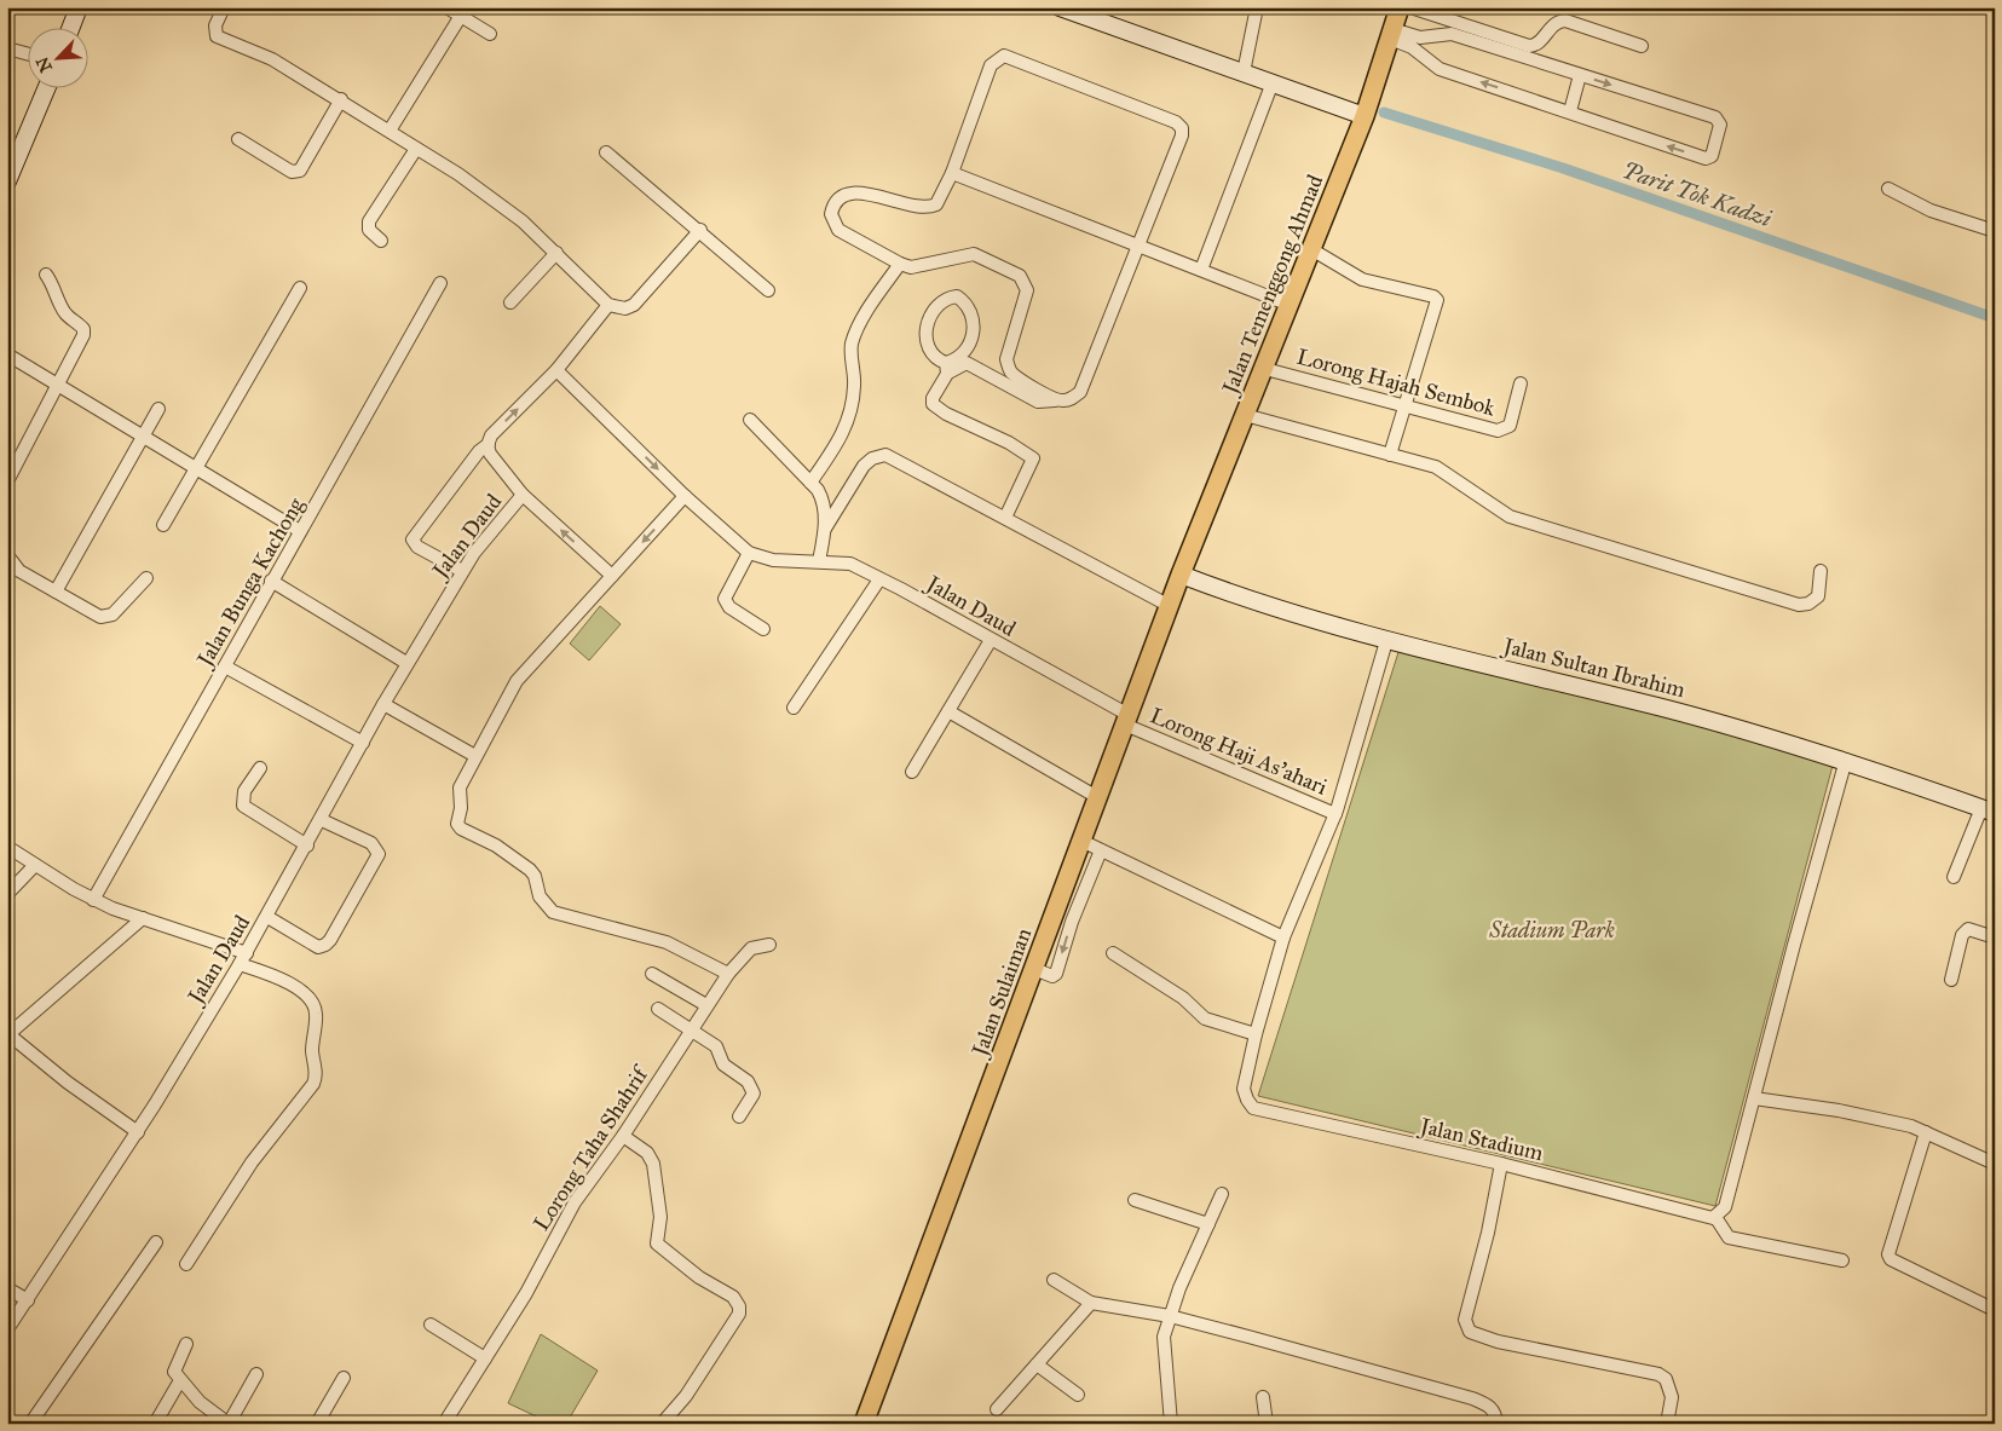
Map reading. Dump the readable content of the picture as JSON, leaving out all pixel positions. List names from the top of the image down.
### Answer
{
  "streets": {
    "main road": ["Jalan Temenggong Ahmad", "Jalan Sulaiman"],
    "street": [
      "Lorong Hajah Sembok",
      "Jalan Daud",
      "Jalan Bunga Kachong",
      "Jalan Sultan Ibrahim",
      "Lorong Haji As'ahari",
      "Jalan Stadium",
      "Lorong Taha Shahrif"
    ]
  },
  "crossings": [
    ["Jalan Temenggong Ahmad", "Lorong Hajah Sembok"],
    ["Jalan Temenggong Ahmad", "Jalan Sultan Ibrahim"],
    ["Jalan Temenggong Ahmad", "Jalan Sulaiman"],
    ["Jalan Daud", "Lorong Haji As'ahari"],
    ["Jalan Daud", "Jalan Sulaiman"],
    ["Jalan Sultan Ibrahim", "Jalan Sulaiman"],
    ["Jalan Sultan Ibrahim", "Jalan Stadium"],
    ["Lorong Haji As'ahari", "Jalan Sulaiman"],
    ["Lorong Haji As'ahari", "Jalan Stadium"]
  ],
  "water": ["Parit Tok Kadzi"],
  "parks": ["Stadium Park"],
  "north": "bottom left"
}
